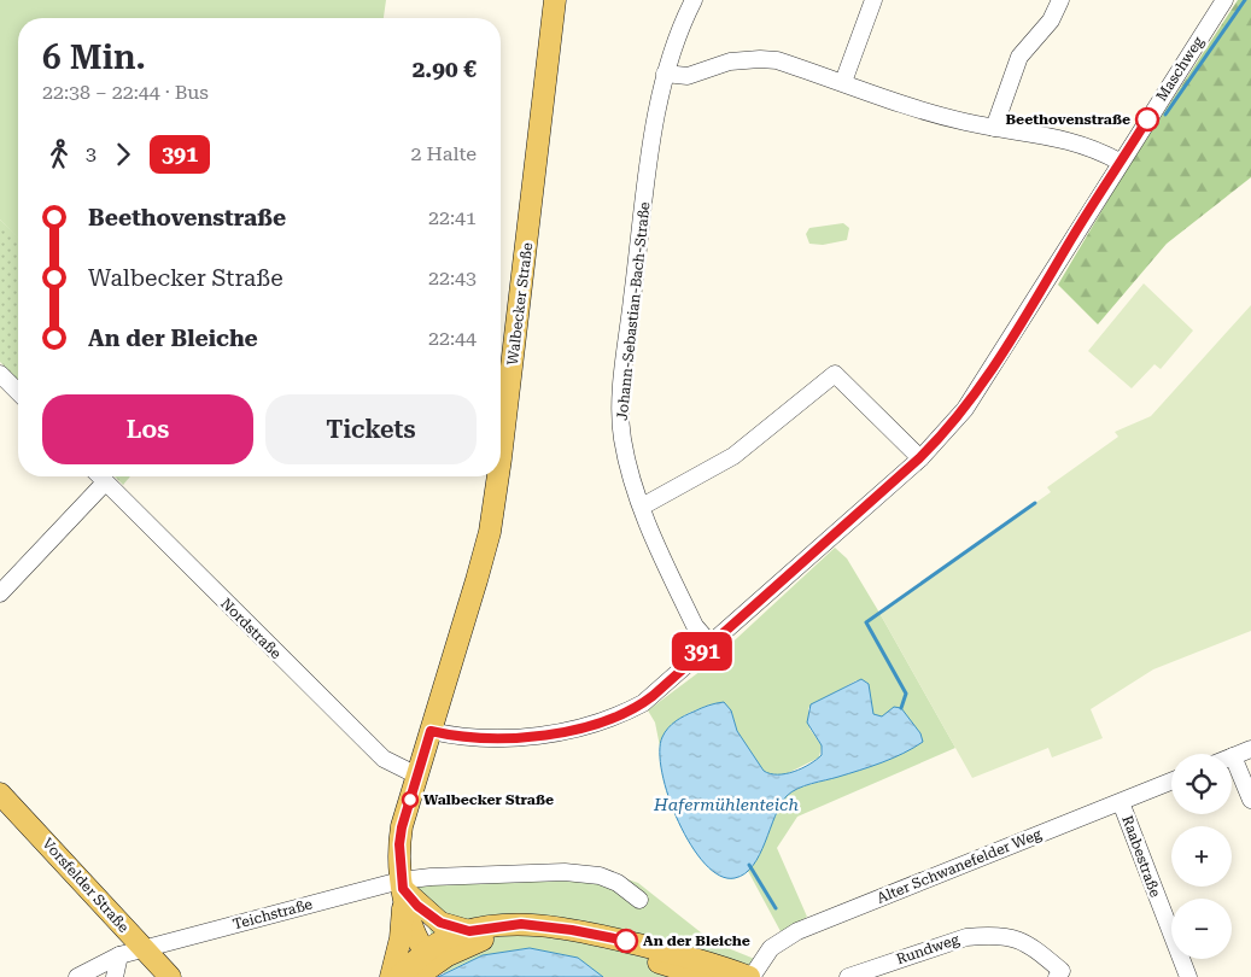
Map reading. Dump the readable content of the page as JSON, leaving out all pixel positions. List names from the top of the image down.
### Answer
{
  "streets": {
    "main road": ["Walbecker Straße", "Vorsfelder Straße"],
    "street": [
      "Maschweg",
      "Johann-Sebastian-Bach-Straße",
      "Nordstraße",
      "Raabestraße",
      "Alter Schwanefelder Weg",
      "Teichstraße",
      "Rundweg"
    ]
  },
  "crossings": [
    ["Maschweg", "Walbecker Straße"],
    ["Maschweg", "Johann-Sebastian-Bach-Straße"],
    ["Walbecker Straße", "Nordstraße"],
    ["Walbecker Straße", "Teichstraße"],
    ["Raabestraße", "Alter Schwanefelder Weg"],
    ["Vorsfelder Straße", "Teichstraße"]
  ],
  "water": ["Hafermühlenteich"],
  "places": ["Beethovenstraße", "Walbecker Straße", "An der Bleiche"],
  "lines": ["bus line 391"],
  "page": {
    "on_map": "391",
    "heading": ["6 Min.", "22:38 – 22:44 · Bus", "2.90 €"],
    "legs": ["3", "391", "2 Halte"],
    "list": [
      {
        "name": "Beethovenstraße",
        "value": "22:41"
      },
      {
        "name": "Walbecker Straße",
        "value": "22:43"
      },
      {
        "name": "An der Bleiche",
        "value": "22:44"
      }
    ],
    "buttons": ["Los", "Tickets"],
    "map_buttons": ["+", "−"]
  }
}
